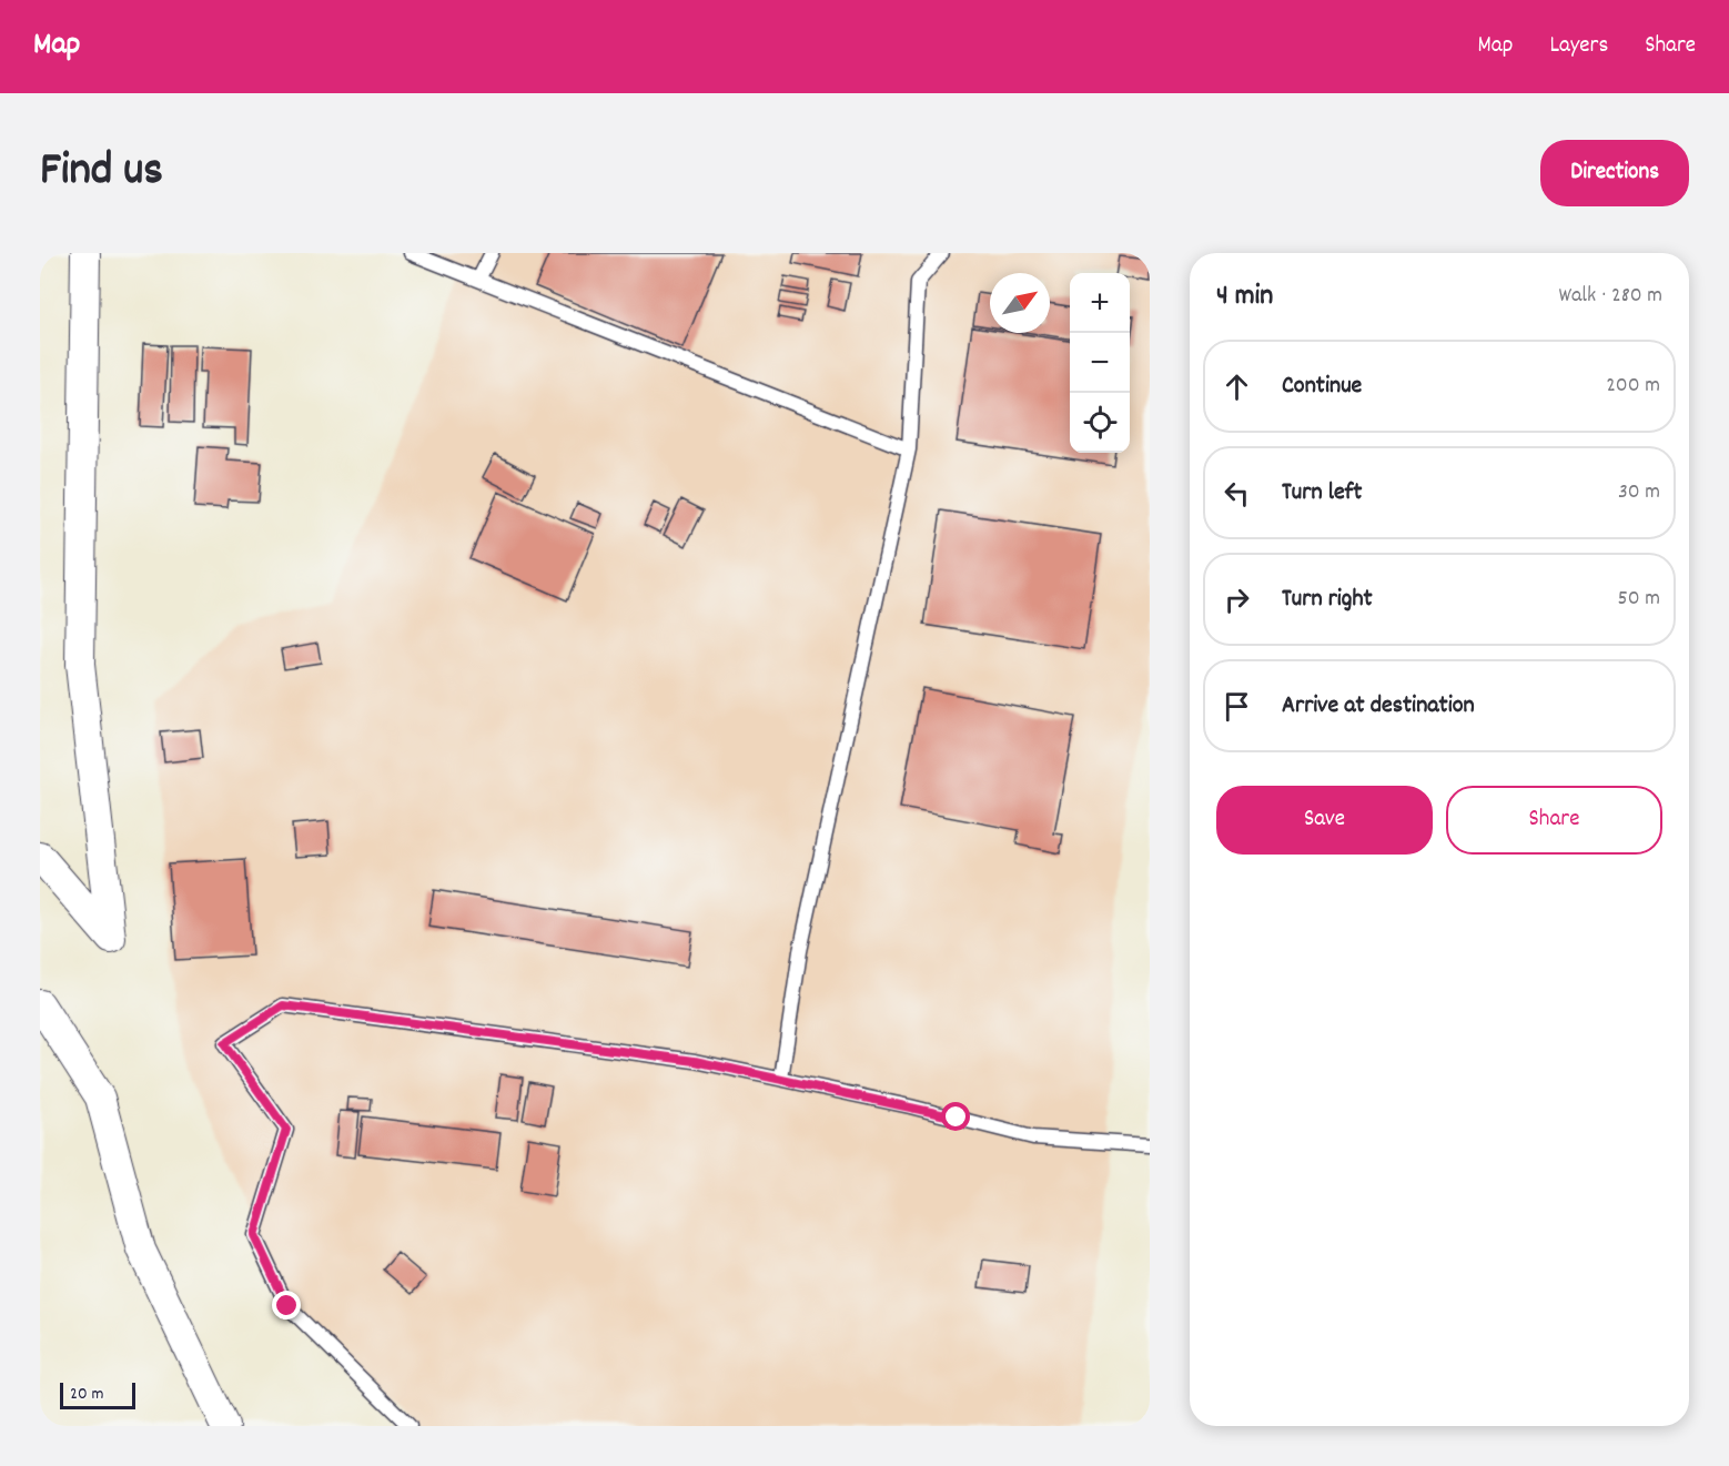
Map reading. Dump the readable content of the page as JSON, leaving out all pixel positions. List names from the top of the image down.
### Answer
{
  "scale_bar": "20 m",
  "north": "top right",
  "page": {
    "header": "Map",
    "nav": ["Map", "Layers", "Share"],
    "title": "Find us",
    "buttons": [
      "Directions",
      ["Save", "Share"]
    ],
    "heading": ["4 min", "Walk · 280 m"],
    "map_buttons": ["+", "−"],
    "list": [
      ["Continue", "200 m"],
      ["Turn left", "30 m"],
      ["Turn right", "50 m"],
      "Arrive at destination"
    ],
    "scale": "20 m"
  }
}
